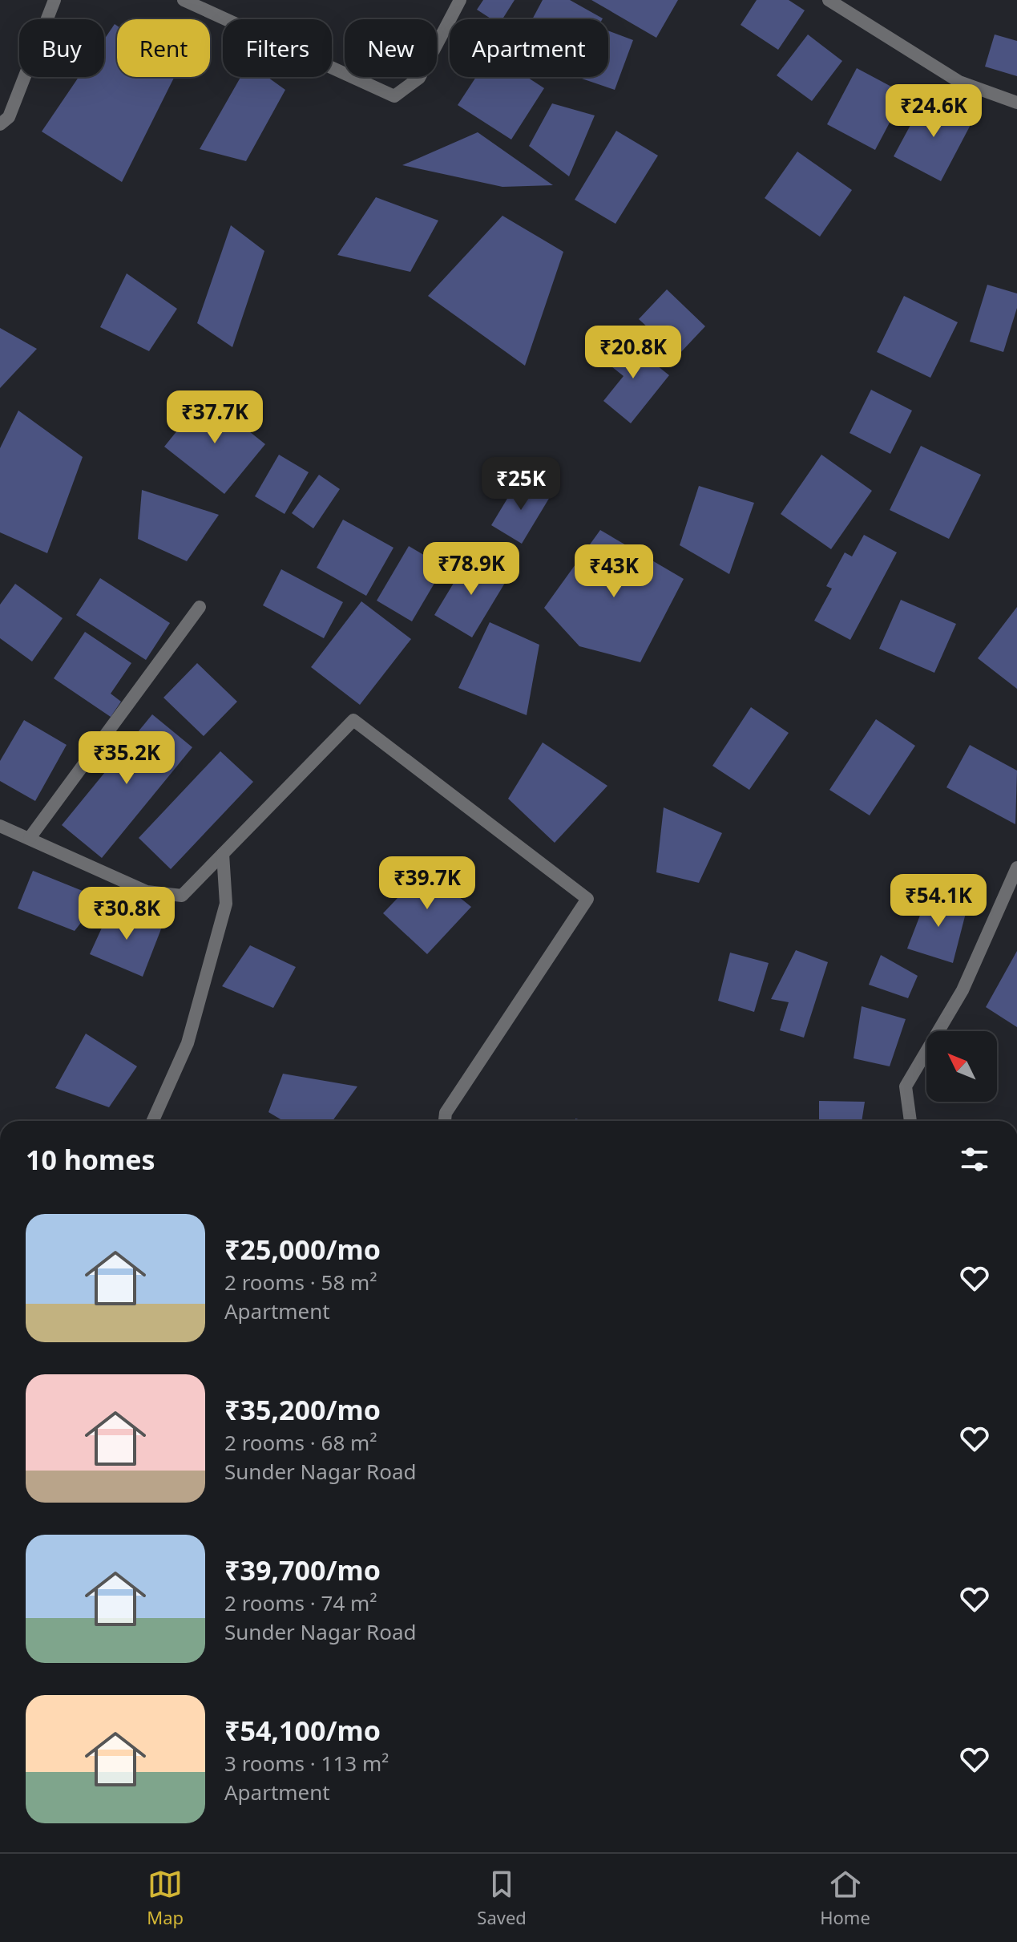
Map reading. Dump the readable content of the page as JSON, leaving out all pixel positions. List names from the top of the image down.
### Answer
{
  "north": "top left",
  "page": {
    "chip": [
      "Buy",
      "Rent",
      "Filters",
      "New",
      "Apartment"
    ],
    "price": [
      "₹24.6K",
      "₹20.8K",
      "₹37.7K",
      "₹25K",
      "₹78.9K",
      "₹43K",
      "₹35.2K",
      "₹39.7K",
      "₹54.1K",
      "₹30.8K"
    ],
    "heading": "10 homes",
    "list": [
      {
        "name": "₹25,000/mo",
        "note": "2 rooms · 58 m² · Apartment"
      },
      {
        "name": "₹35,200/mo",
        "note": "2 rooms · 68 m² · Sunder Nagar Road"
      },
      {
        "name": "₹39,700/mo",
        "note": "2 rooms · 74 m² · Sunder Nagar Road"
      },
      {
        "name": "₹54,100/mo",
        "note": "3 rooms · 113 m² · Apartment"
      }
    ],
    "tabs": ["Map", "Saved", "Home"]
  }
}
